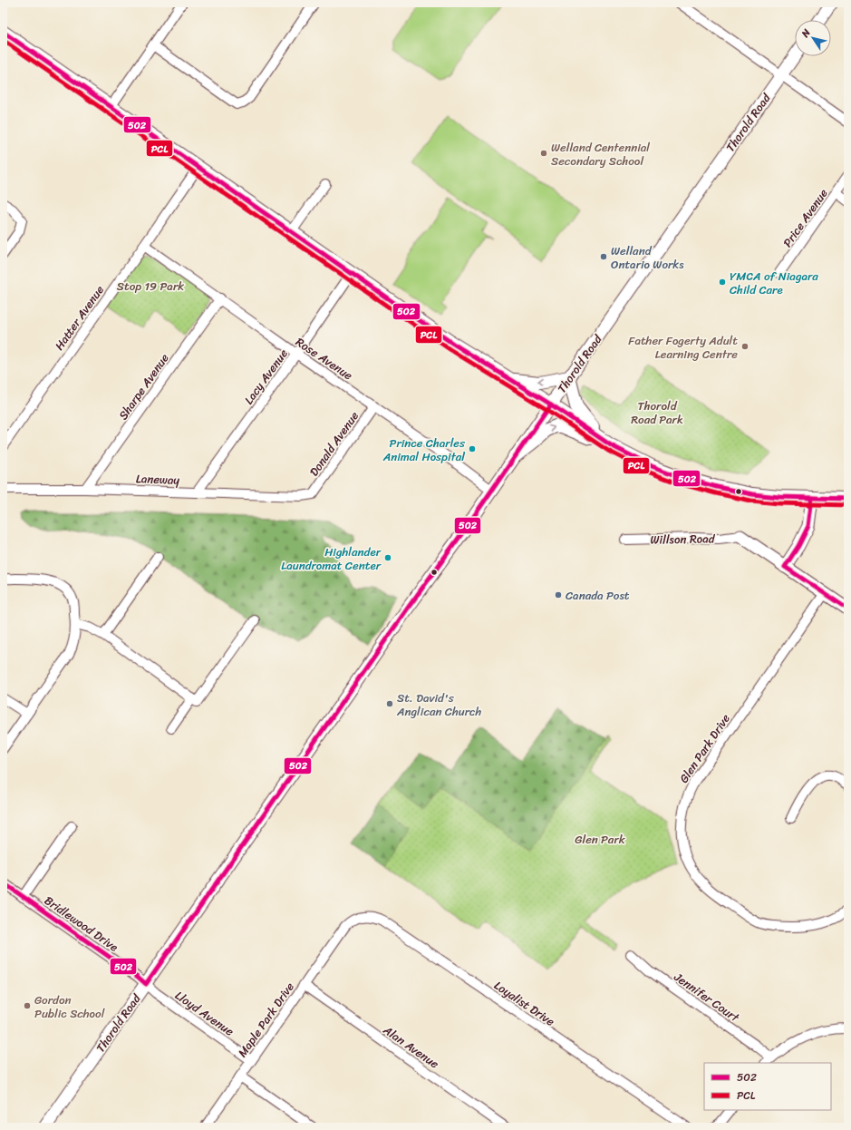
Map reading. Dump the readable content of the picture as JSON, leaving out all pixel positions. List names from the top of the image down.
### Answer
{
  "streets": {
    "main road": ["Thorold Road"],
    "street": [
      "Price Avenue",
      "Hatter Avenue",
      "Rose Avenue",
      "Lacy Avenue",
      "Sharpe Avenue",
      "Donald Avenue",
      "Laneway",
      "Willson Road",
      "Glen Park Drive",
      "Bridlewood Drive",
      "Jennifer Court",
      "Loyalist Drive",
      "Lloyd Avenue",
      "Maple Park Drive",
      "Alan Avenue"
    ]
  },
  "crossings": [
    ["Thorold Road", "Rose Avenue"],
    ["Thorold Road", "Bridlewood Drive"],
    ["Thorold Road", "Lloyd Avenue"],
    ["Hatter Avenue", "Rose Avenue"],
    ["Rose Avenue", "Lacy Avenue"],
    ["Rose Avenue", "Sharpe Avenue"],
    ["Rose Avenue", "Donald Avenue"],
    ["Lacy Avenue", "Laneway"],
    ["Sharpe Avenue", "Laneway"],
    ["Donald Avenue", "Laneway"],
    ["Bridlewood Drive", "Lloyd Avenue"],
    ["Loyalist Drive", "Maple Park Drive"],
    ["Lloyd Avenue", "Maple Park Drive"],
    ["Maple Park Drive", "Alan Avenue"]
  ],
  "parks": ["Stop 19 Park", "Thorold Road Park", "Glen Park"],
  "places": [
    "Welland Centennial Secondary School",
    "Welland Ontario Works",
    "YMCA of Niagara Child Care",
    "Father Fogerty Adult Learning Centre",
    "Prince Charles Animal Hospital",
    "Highlander Laundromat Center",
    "Canada Post",
    "St. David's Anglican Church",
    "Gordon Public School"
  ],
  "lines": ["transit line 502", "transit line PCL"],
  "legend": ["502", "PCL"],
  "north": "top left"
}
